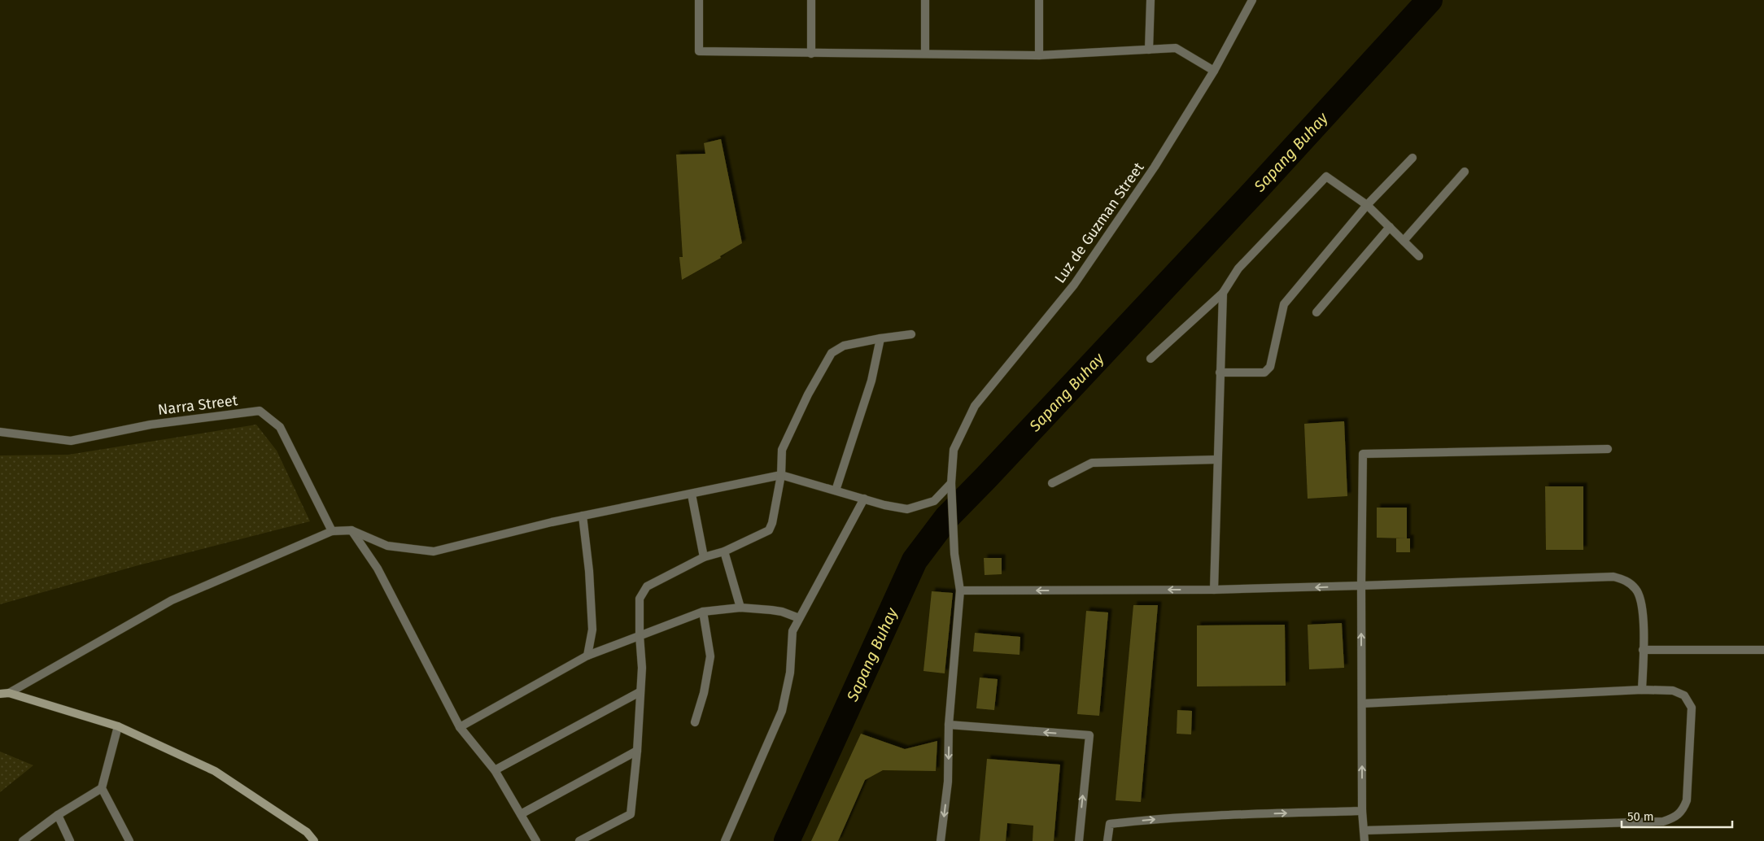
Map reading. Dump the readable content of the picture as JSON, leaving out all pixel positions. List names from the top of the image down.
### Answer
{
  "streets": {
    "street": ["Luz de Guzman Street", "Narra Street"]
  },
  "water": ["Sapang Buhay"],
  "scale_bar": "50 m"
}
